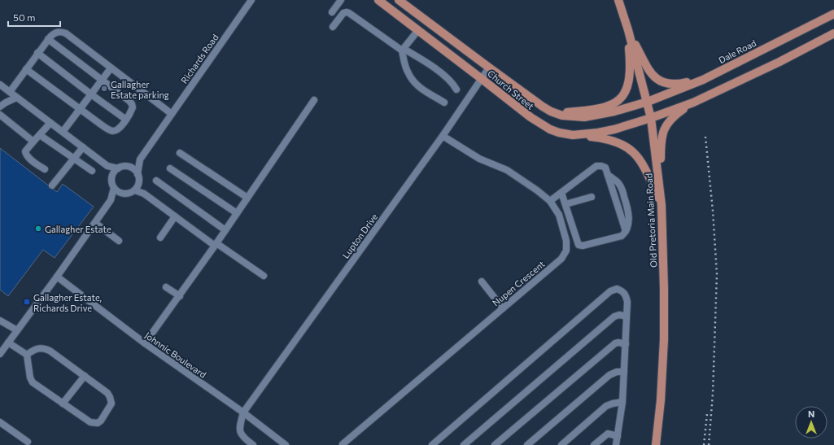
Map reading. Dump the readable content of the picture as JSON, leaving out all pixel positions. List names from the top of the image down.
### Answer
{
  "streets": {
    "main road": ["Dale Road", "Church Street", "Old Pretoria Main Road"],
    "street": [
      "Richards Road",
      "Lupton Drive",
      "Nupen Crescent",
      "Johnnic Boulevard"
    ]
  },
  "crossings": [
    ["Dale Road", "Church Street"],
    ["Dale Road", "Old Pretoria Main Road"],
    ["Church Street", "Old Pretoria Main Road"],
    ["Church Street", "Lupton Drive"],
    ["Lupton Drive", "Nupen Crescent"],
    ["Lupton Drive", "Johnnic Boulevard"]
  ],
  "places": {
    "other": ["Gallagher Estate parking", "Gallagher Estate"],
    "transit": ["Gallagher Estate, Richards Drive"]
  },
  "scale_bar": "50 m",
  "north": "top"
}
